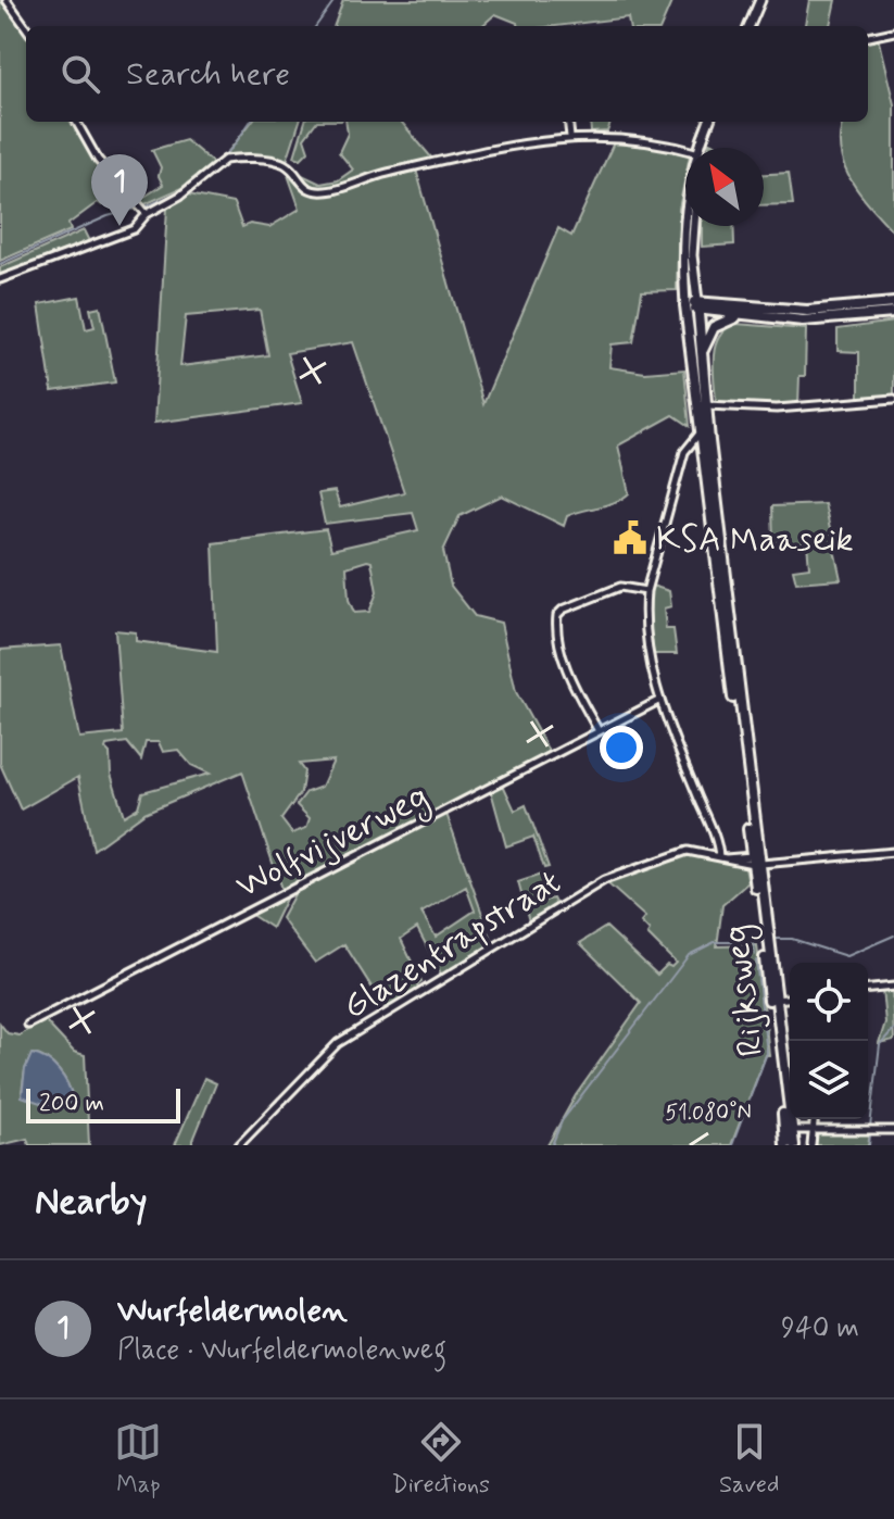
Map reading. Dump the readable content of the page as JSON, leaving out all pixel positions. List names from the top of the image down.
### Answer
{
  "streets": {
    "main road": ["Rijksweg"],
    "street": ["Wolfvijverweg", "Glazentrapstraat"]
  },
  "places": {
    "public building": ["KSA Maaseik"]
  },
  "scale_bar": "200 m",
  "north": "top left",
  "page": {
    "search": "Search here",
    "pins": "1",
    "scale": "200 m",
    "heading": "Nearby",
    "list": [
      {
        "mark": "1",
        "name": "Wurfeldermolen",
        "note": "Place · Wurfeldermolenweg",
        "value": "940 m"
      }
    ],
    "nav": ["Map", "Directions", "Saved"]
  },
  "coordinates": ["51.080°N"]
}
